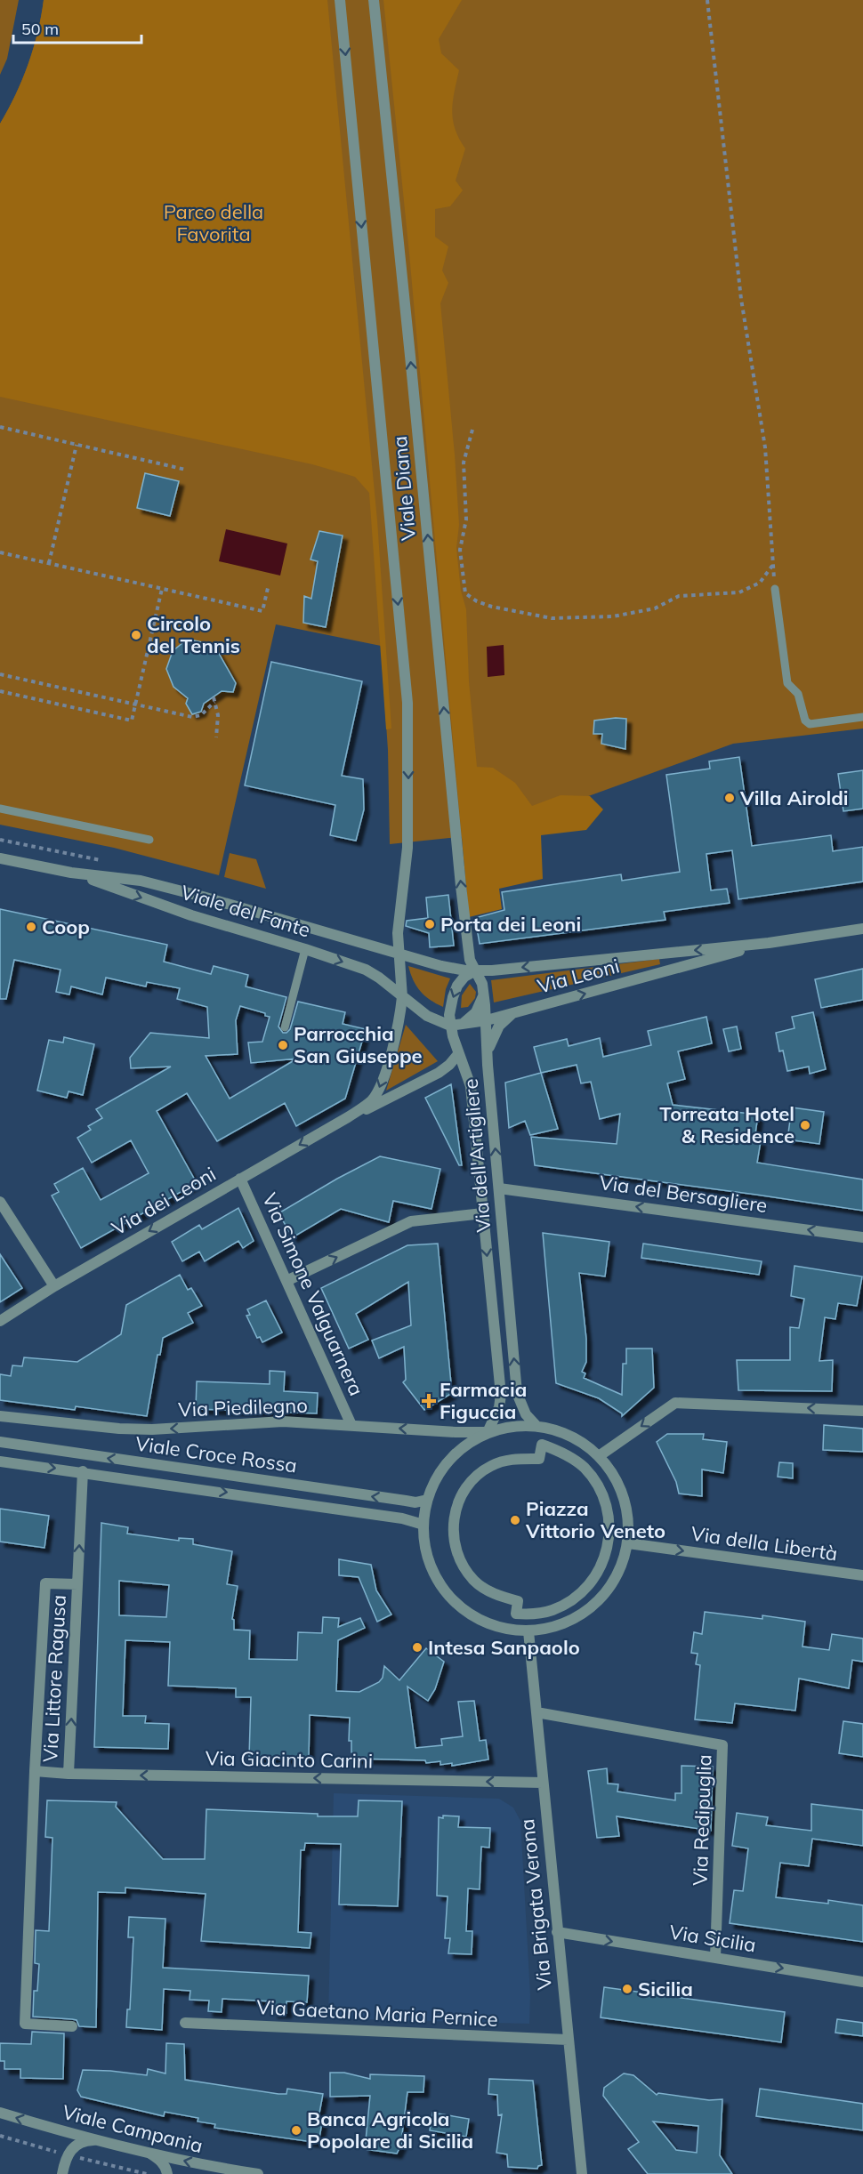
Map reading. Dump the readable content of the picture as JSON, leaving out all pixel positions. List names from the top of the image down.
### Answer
{
  "streets": {
    "street": [
      "Viale Diana",
      "Viale del Fante",
      "Via Leoni",
      "Via dell'Artigliere",
      "Via del Bersagliere",
      "Via dei Leoni",
      "Via Simone Valguarnera",
      "Via Piedilegno",
      "Viale Croce Rossa",
      "Via della Libertà",
      "Via Littore Ragusa",
      "Via Giacinto Carini",
      "Via Redipuglia",
      "Via Brigata Verona",
      "Via Sicilia",
      "Via Gaetano Maria Pernice",
      "Viale Campania"
    ]
  },
  "crossings": [
    ["Viale Diana", "Viale del Fante"],
    ["Viale Diana", "Via Leoni"],
    ["Viale Diana", "Via dell'Artigliere"],
    ["Viale Diana", "Via dei Leoni"],
    ["Viale del Fante", "Via Leoni"],
    ["Via Leoni", "Via dell'Artigliere"],
    ["Via dell'Artigliere", "Via del Bersagliere"],
    ["Via dell'Artigliere", "Via Piedilegno"],
    ["Via dei Leoni", "Via Simone Valguarnera"],
    ["Via Simone Valguarnera", "Via Piedilegno"],
    ["Viale Croce Rossa", "Via Littore Ragusa"],
    ["Via Littore Ragusa", "Via Giacinto Carini"],
    ["Via Giacinto Carini", "Via Brigata Verona"],
    ["Via Redipuglia", "Via Brigata Verona"],
    ["Via Redipuglia", "Via Sicilia"],
    ["Via Brigata Verona", "Via Sicilia"],
    ["Via Brigata Verona", "Via Gaetano Maria Pernice"]
  ],
  "one_way": [
    "Via del Bersagliere",
    "Via dei Leoni",
    "Via Piedilegno",
    "Via della Libertà",
    "Via Littore Ragusa",
    "Via Giacinto Carini",
    "Via Sicilia",
    "Viale Campania"
  ],
  "parks": ["Parco della Favorita"],
  "places": {
    "other": [
      "Circolo del Tennis",
      "Villa Airoldi",
      "Porta dei Leoni",
      "Coop",
      "Parrocchia San Giuseppe",
      "Torreata Hotel & Residence",
      "Piazza Vittorio Veneto",
      "Intesa Sanpaolo",
      "Sicilia",
      "Banca Agricola Popolare di Sicilia"
    ],
    "health": ["Farmacia Figuccia"]
  },
  "scale_bar": "50 m"
}
